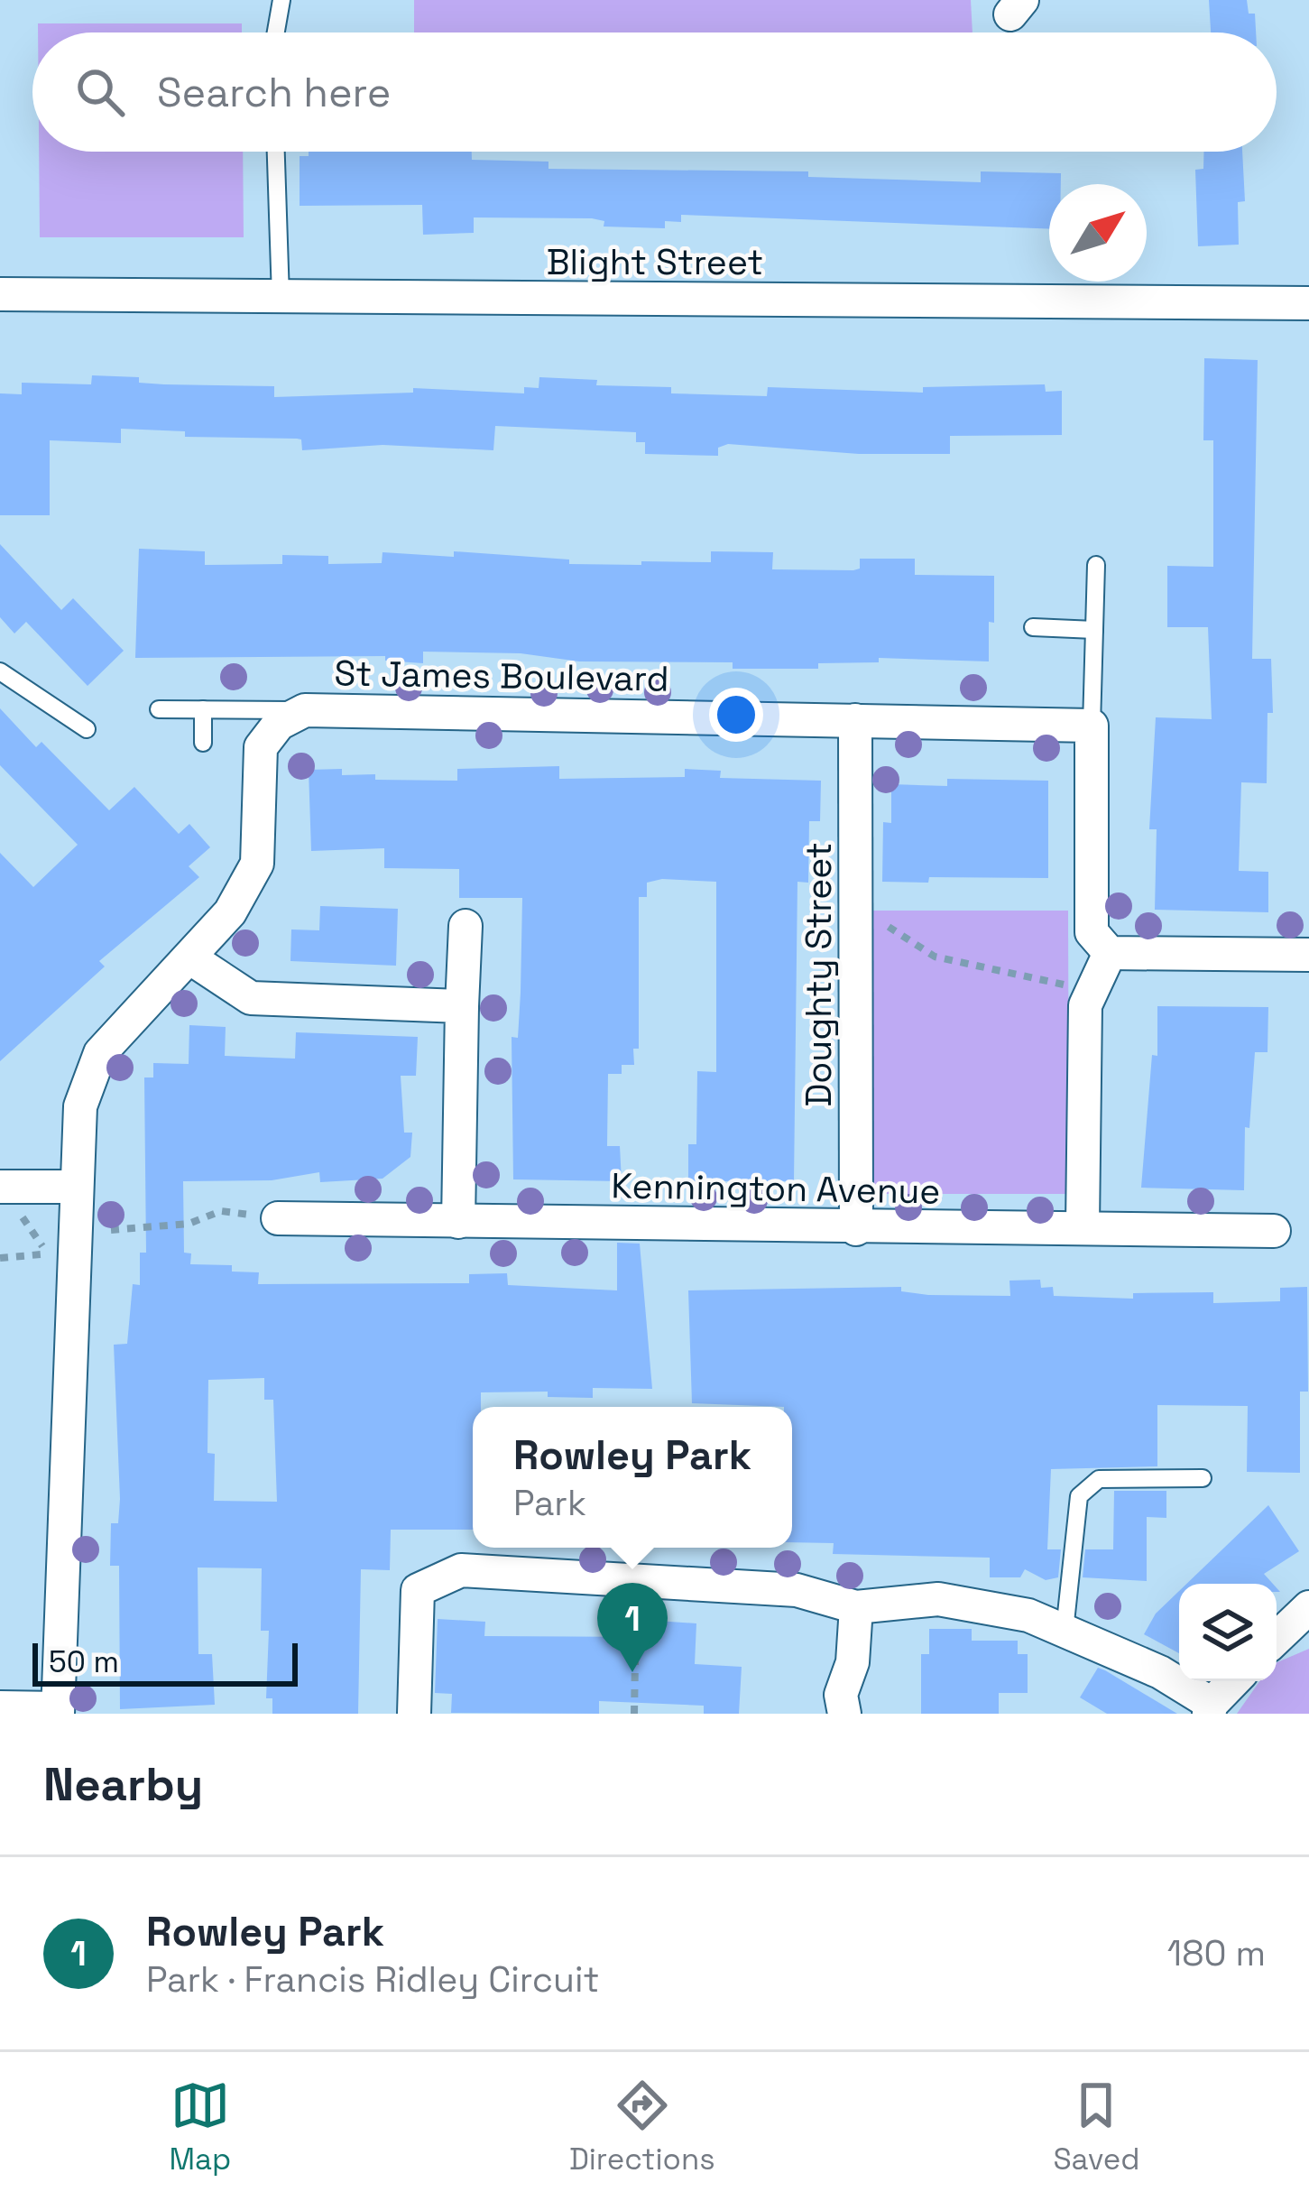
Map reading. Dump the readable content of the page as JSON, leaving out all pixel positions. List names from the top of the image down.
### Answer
{
  "streets": {
    "street": [
      "Blight Street",
      "St James Boulevard",
      "Doughty Street",
      "Kennington Avenue"
    ]
  },
  "crossings": [
    ["St James Boulevard", "Doughty Street"],
    ["Doughty Street", "Kennington Avenue"]
  ],
  "scale_bar": "50 m",
  "north": "top right",
  "page": {
    "search": "Search here",
    "popup": ["Rowley Park", "Park"],
    "pins": "1",
    "scale": "50 m",
    "heading": "Nearby",
    "list": [
      {
        "mark": "1",
        "name": "Rowley Park",
        "note": "Park · Francis Ridley Circuit",
        "value": "180 m"
      }
    ],
    "nav": ["Map", "Directions", "Saved"]
  }
}
